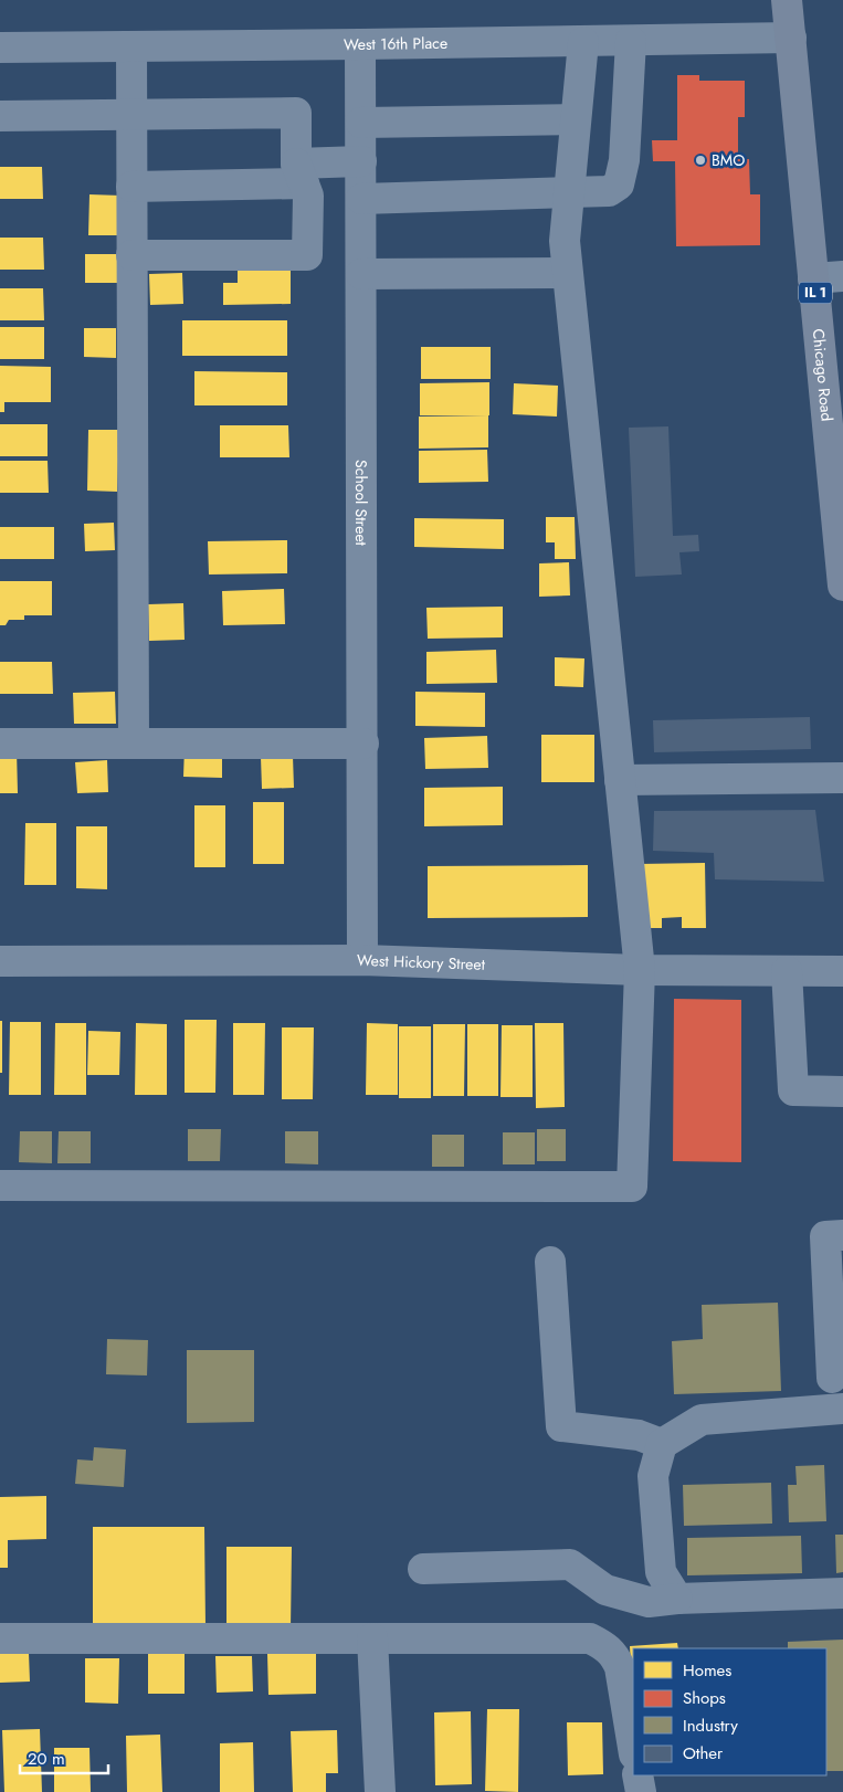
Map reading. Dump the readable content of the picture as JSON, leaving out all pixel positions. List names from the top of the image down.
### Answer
{
  "streets": {
    "main road": ["IL 1", "Chicago Road"],
    "street": ["West 16th Place", "School Street", "West Hickory Street"]
  },
  "crossings": [
    ["West 16th Place", "Chicago Road"],
    ["West 16th Place", "School Street"],
    ["School Street", "West Hickory Street"]
  ],
  "places": ["BMO"],
  "legend": [
    "Homes",
    "Shops",
    "Industry",
    "Other"
  ],
  "scale_bar": "20 m"
}
